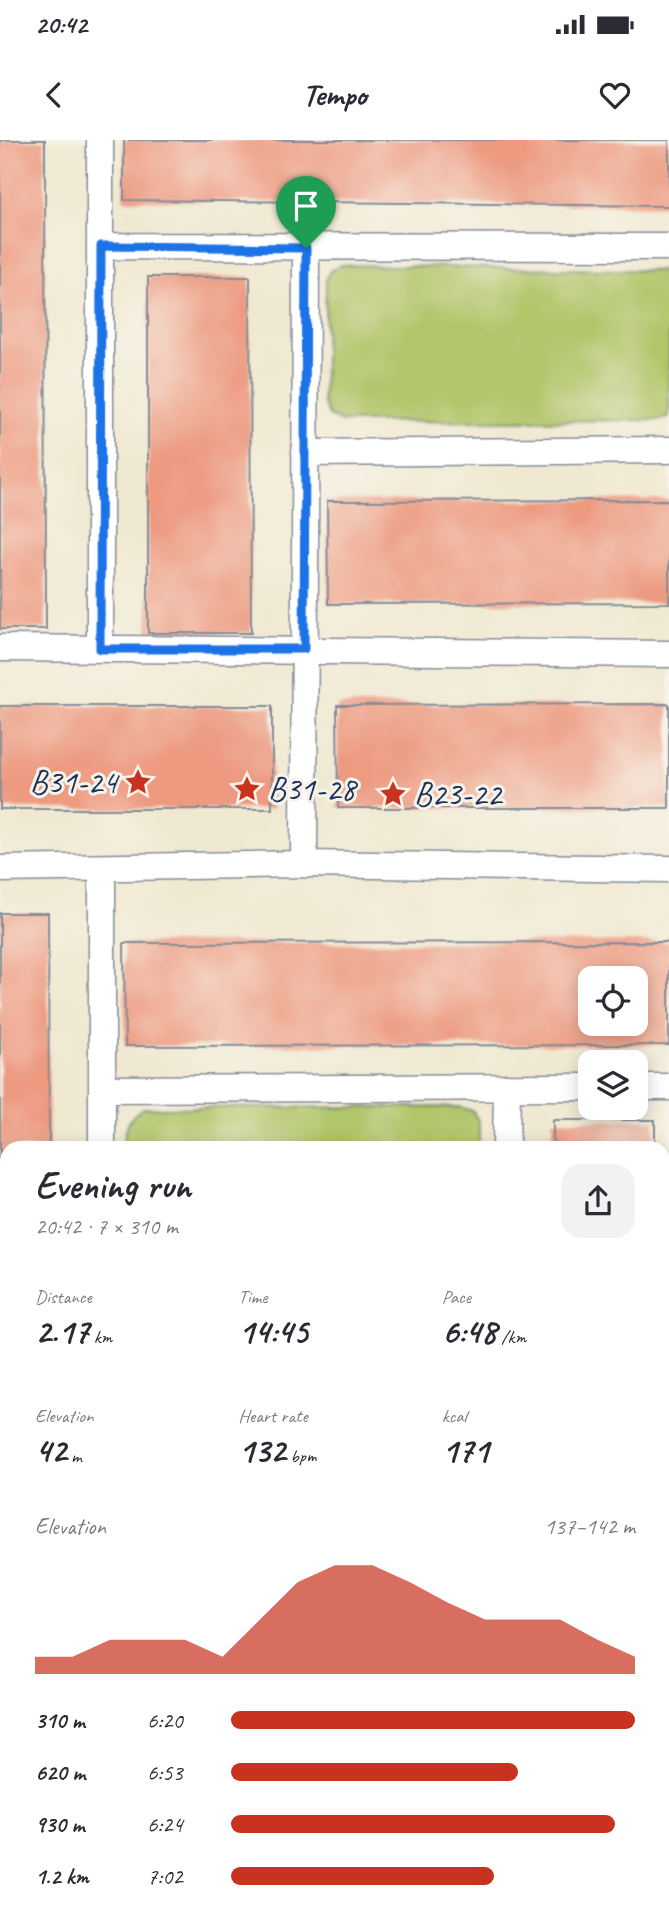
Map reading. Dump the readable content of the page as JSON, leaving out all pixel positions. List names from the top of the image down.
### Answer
{
  "places": {
    "place": ["B31-24", "B31-28", "B23-22"]
  },
  "page": {
    "status": "20:42",
    "header": "Tempo",
    "heading": ["Evening run", "20:42 · 7 × 310 m"],
    "stats": [
      ["Distance", "2.17 km"],
      ["Time", "14:45"],
      ["Pace", "6:48 /km"],
      ["Elevation", "42 m"],
      ["Heart rate", "132 bpm"],
      ["kcal", "171"]
    ],
    "chart": ["Elevation", "137–142 m"],
    "list": [
      {
        "name": "310 m",
        "note": "6:20"
      },
      {
        "name": "620 m",
        "note": "6:53"
      },
      {
        "name": "930 m",
        "note": "6:24"
      },
      {
        "name": "1.2 km",
        "note": "7:02"
      }
    ]
  }
}
